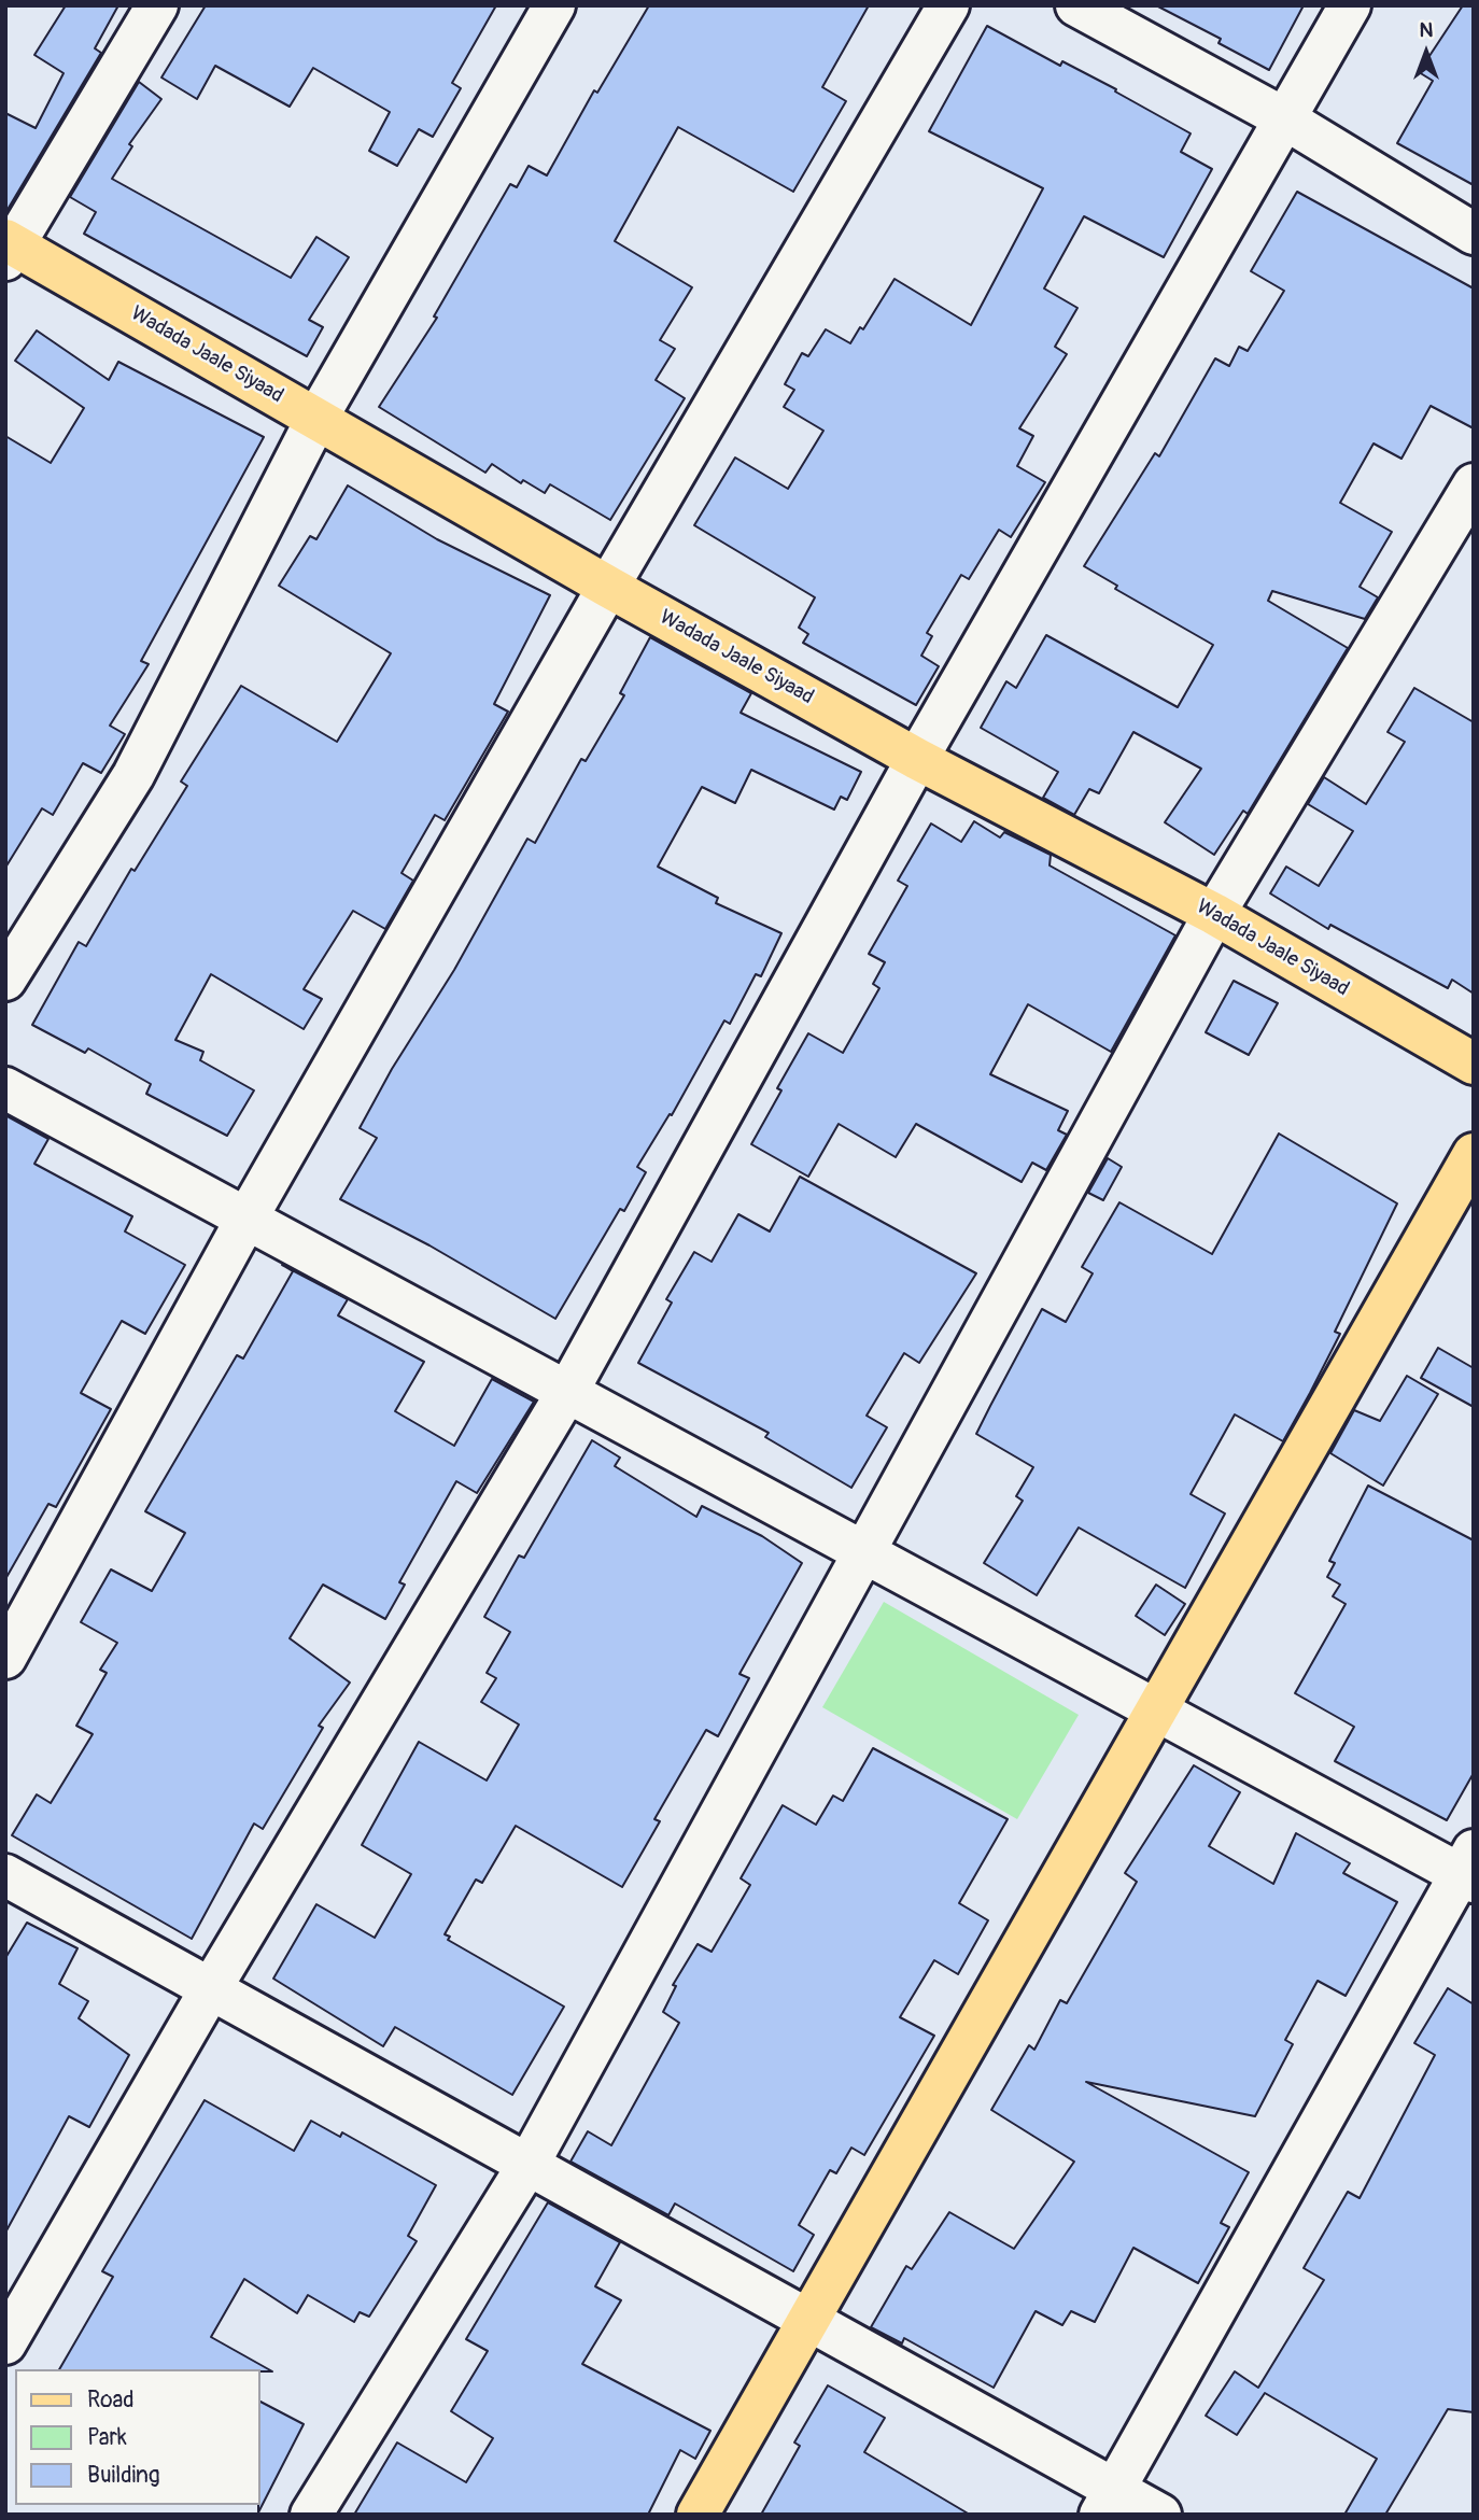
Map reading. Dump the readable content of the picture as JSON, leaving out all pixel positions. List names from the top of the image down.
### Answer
{
  "streets": {
    "main road": ["Wadada Jaale Siyaad"]
  },
  "legend": ["Road", "Park", "Building"],
  "north": "top"
}
